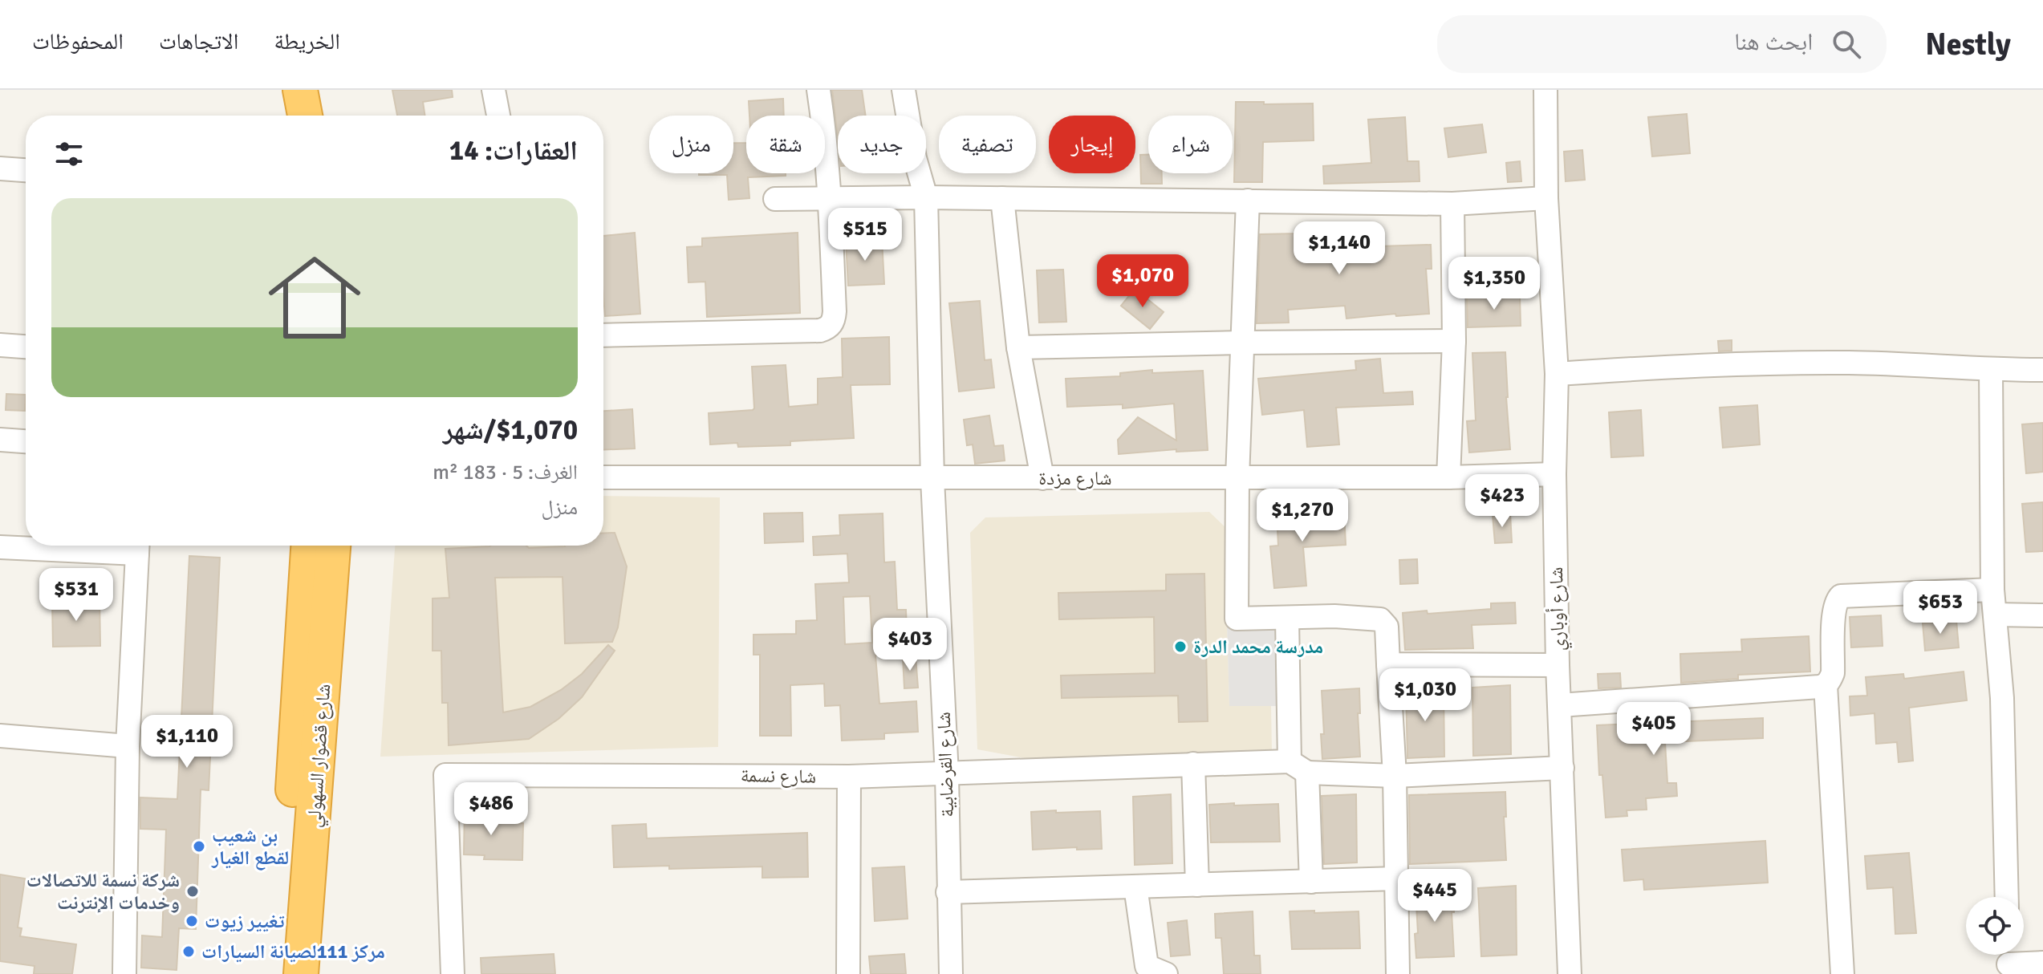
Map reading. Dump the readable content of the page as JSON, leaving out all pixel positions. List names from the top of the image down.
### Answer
{
  "streets": {
    "highway": ["شارع قضوار السهولي"],
    "street": [
      "شارع مزدة",
      "شارع أوباري",
      "شارع القرضابية",
      "شارع نسمة"
    ]
  },
  "crossings": [
    ["شارع مزدة", "شارع أوباري"],
    ["شارع مزدة", "شارع القرضابية"],
    ["شارع أوباري", "شارع نسمة"],
    ["شارع القرضابية", "شارع نسمة"]
  ],
  "places": [
    "مدرسة محمد الدرة",
    "بن شعيب لقطع الغيار",
    "شركة نسمة للاتصالات وخدمات الإنترنت",
    "تغيير زيوت",
    "مركز 111لصيانة السيارات"
  ],
  "page": {
    "header": "Nestly",
    "search": "ابحث هنا",
    "nav": ["الخريطة", "الاتجاهات", "المحفوظات"],
    "chip": [
      "شراء",
      "إيجار",
      "تصفية",
      "جديد",
      "شقة",
      "منزل"
    ],
    "heading": "العقارات: 14",
    "list": [
      {
        "name": "$1,070/شهر",
        "note": "الغرف: 5 · 183 m² · منزل"
      }
    ],
    "price": [
      "$515",
      "$1,140",
      "$1,070",
      "$1,350",
      "$423",
      "$1,270",
      "$531",
      "$653",
      "$403",
      "$1,030",
      "$405",
      "$1,110",
      "$486",
      "$445"
    ]
  }
}
